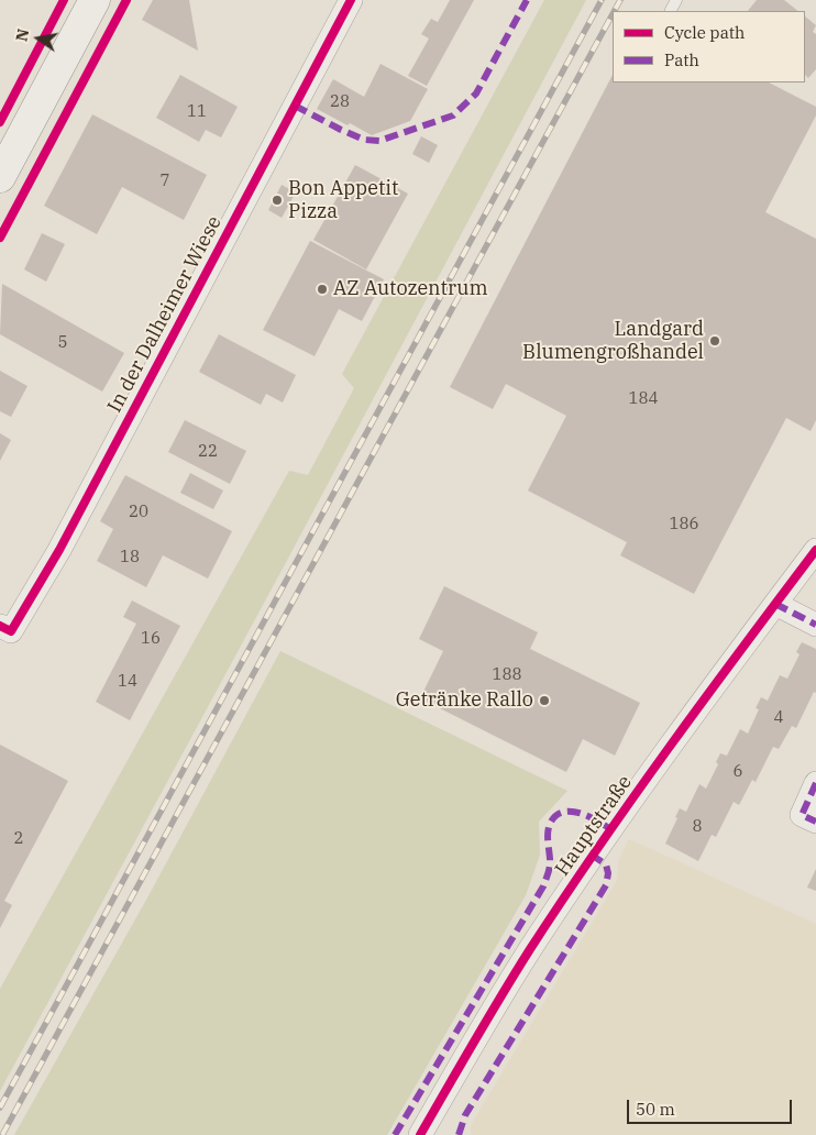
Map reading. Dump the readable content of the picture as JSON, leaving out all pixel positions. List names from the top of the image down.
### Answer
{
  "streets": {
    "street": ["In der Dalheimer Wiese", "Hauptstraße"]
  },
  "places": [
    "Bon Appetit Pizza",
    "AZ Autozentrum",
    "Landgard Blumengroßhandel",
    "Getränke Rallo"
  ],
  "house_numbers": [
    "28",
    "11",
    "7",
    "5",
    "184",
    "22",
    "20",
    "186",
    "18",
    "16",
    "188",
    "14",
    "4",
    "6",
    "8",
    "2"
  ],
  "legend": ["Cycle path", "Path"],
  "scale_bar": "50 m",
  "north": "left"
}
